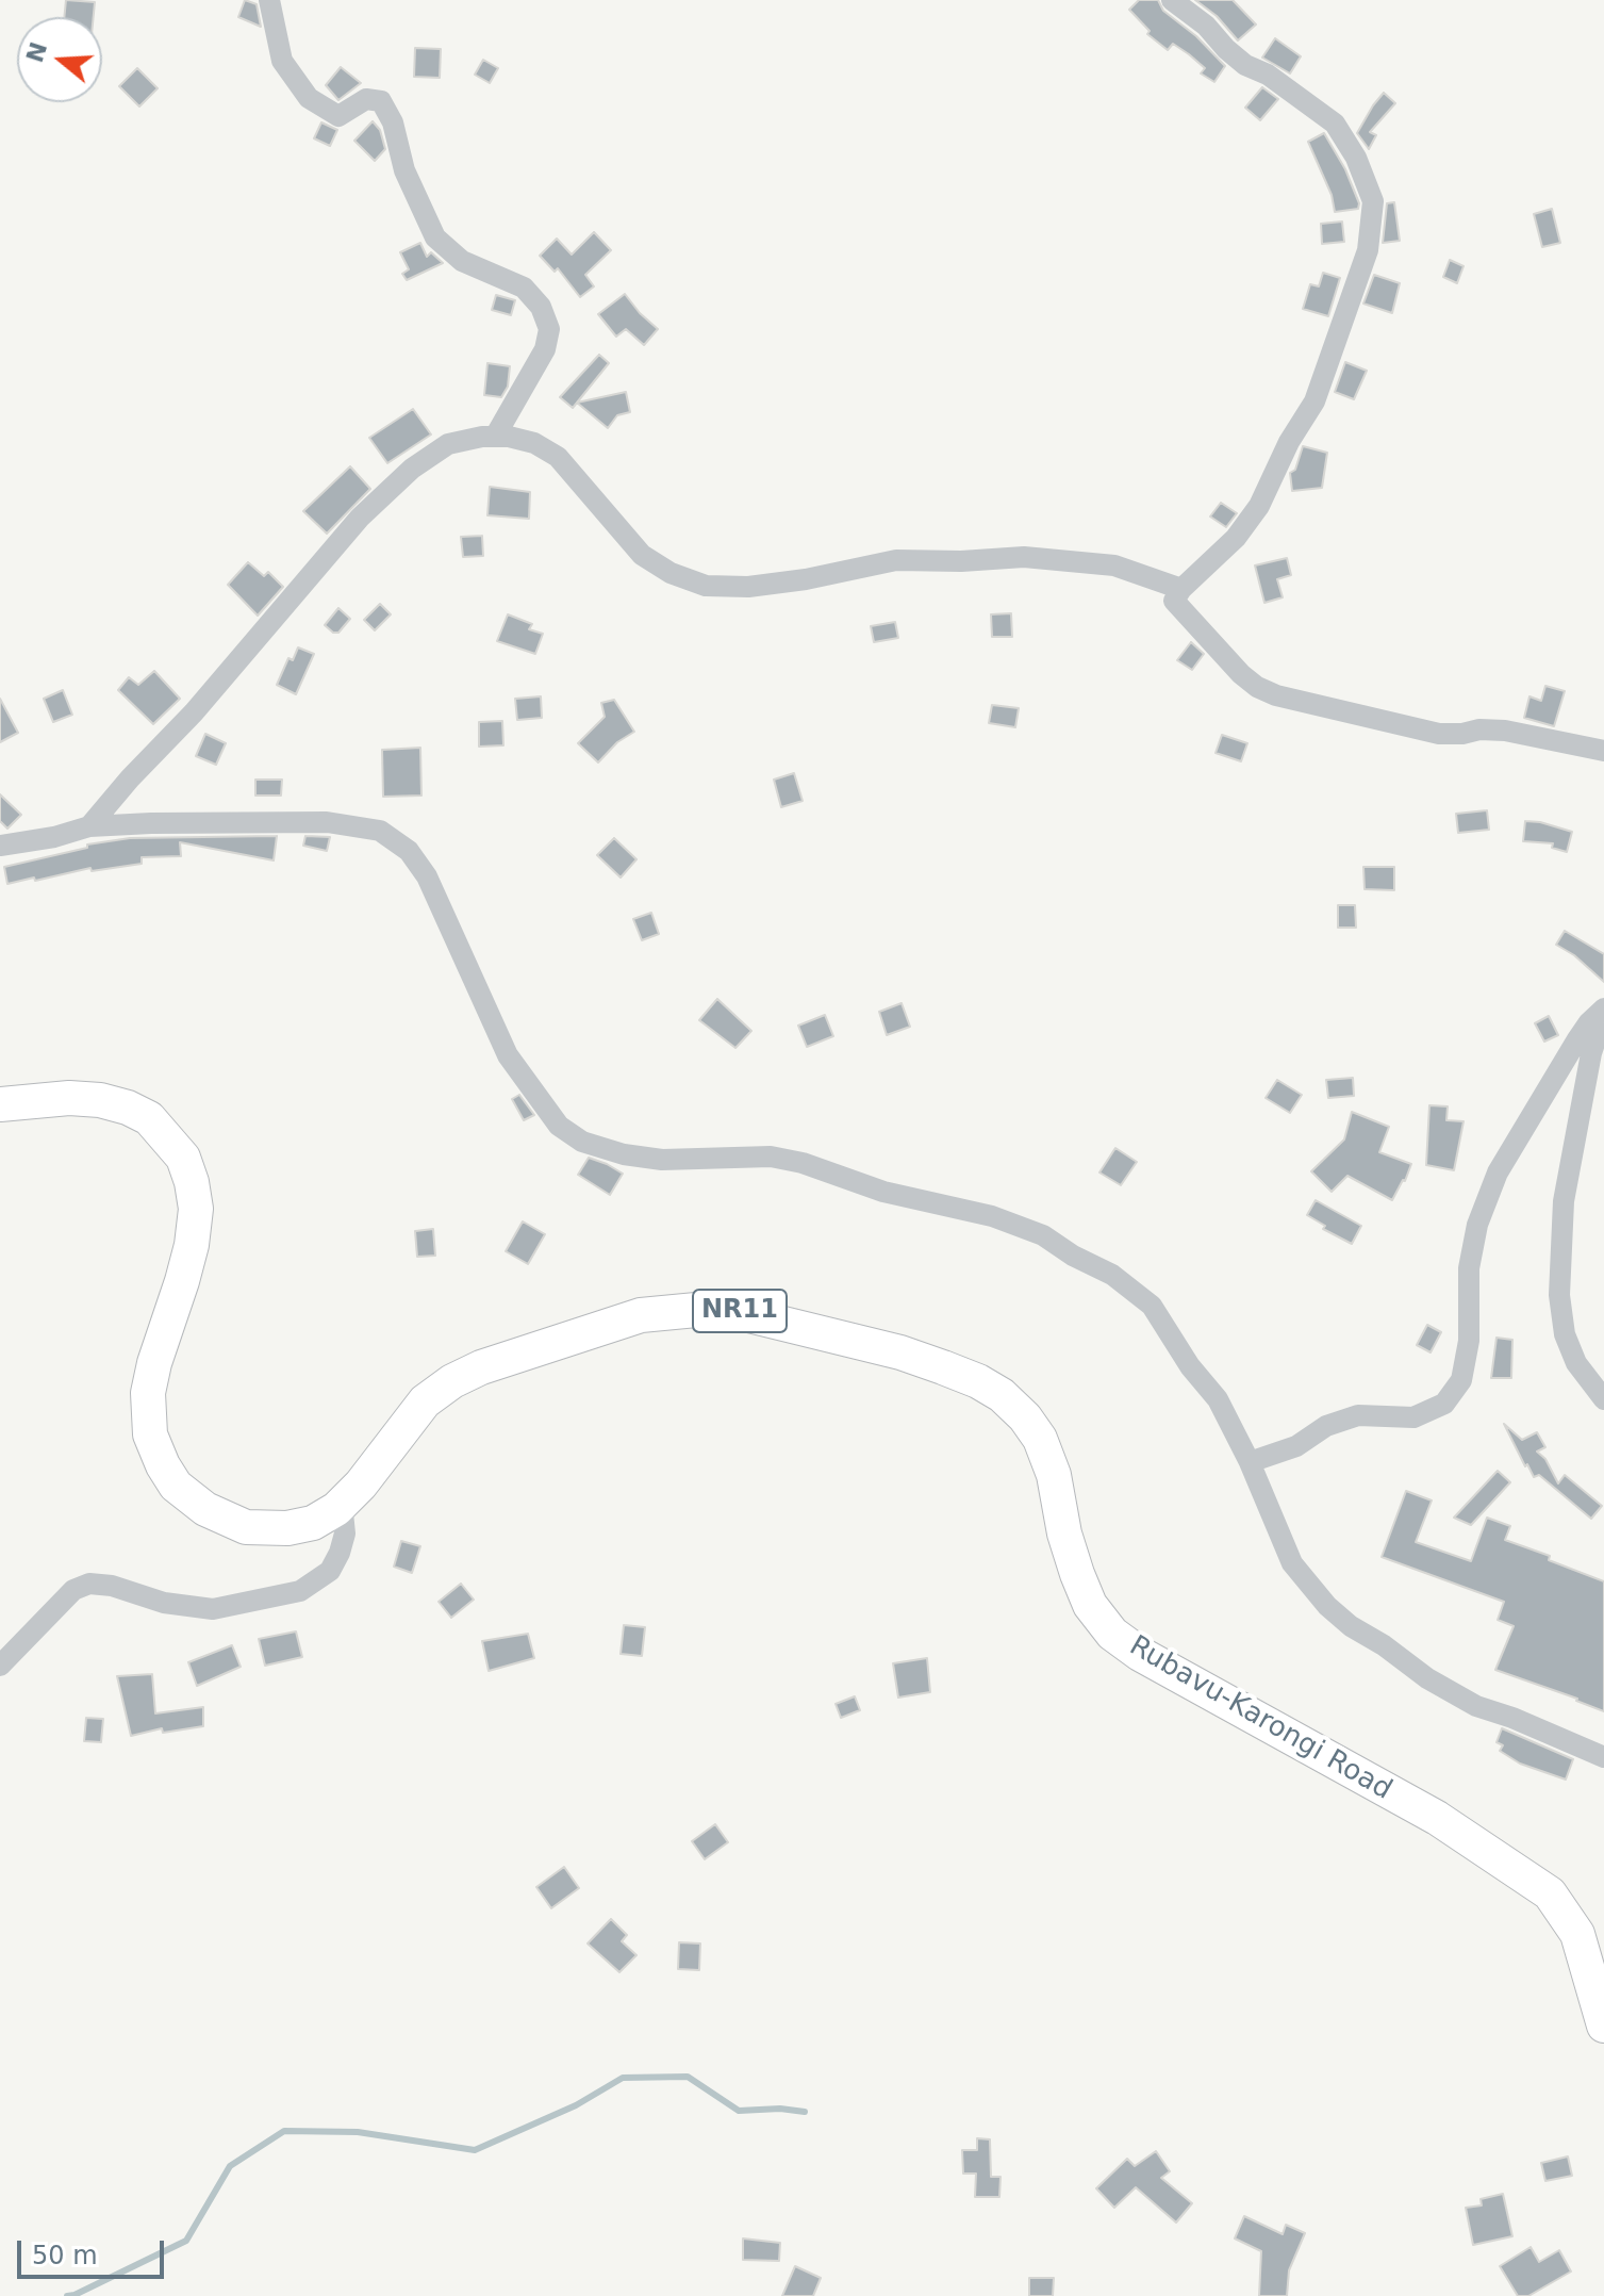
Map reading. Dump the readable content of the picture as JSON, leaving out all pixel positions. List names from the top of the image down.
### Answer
{
  "streets": {
    "highway": ["NR11", "Rubavu-Karongi Road"]
  },
  "scale_bar": "50 m",
  "north": "left"
}
